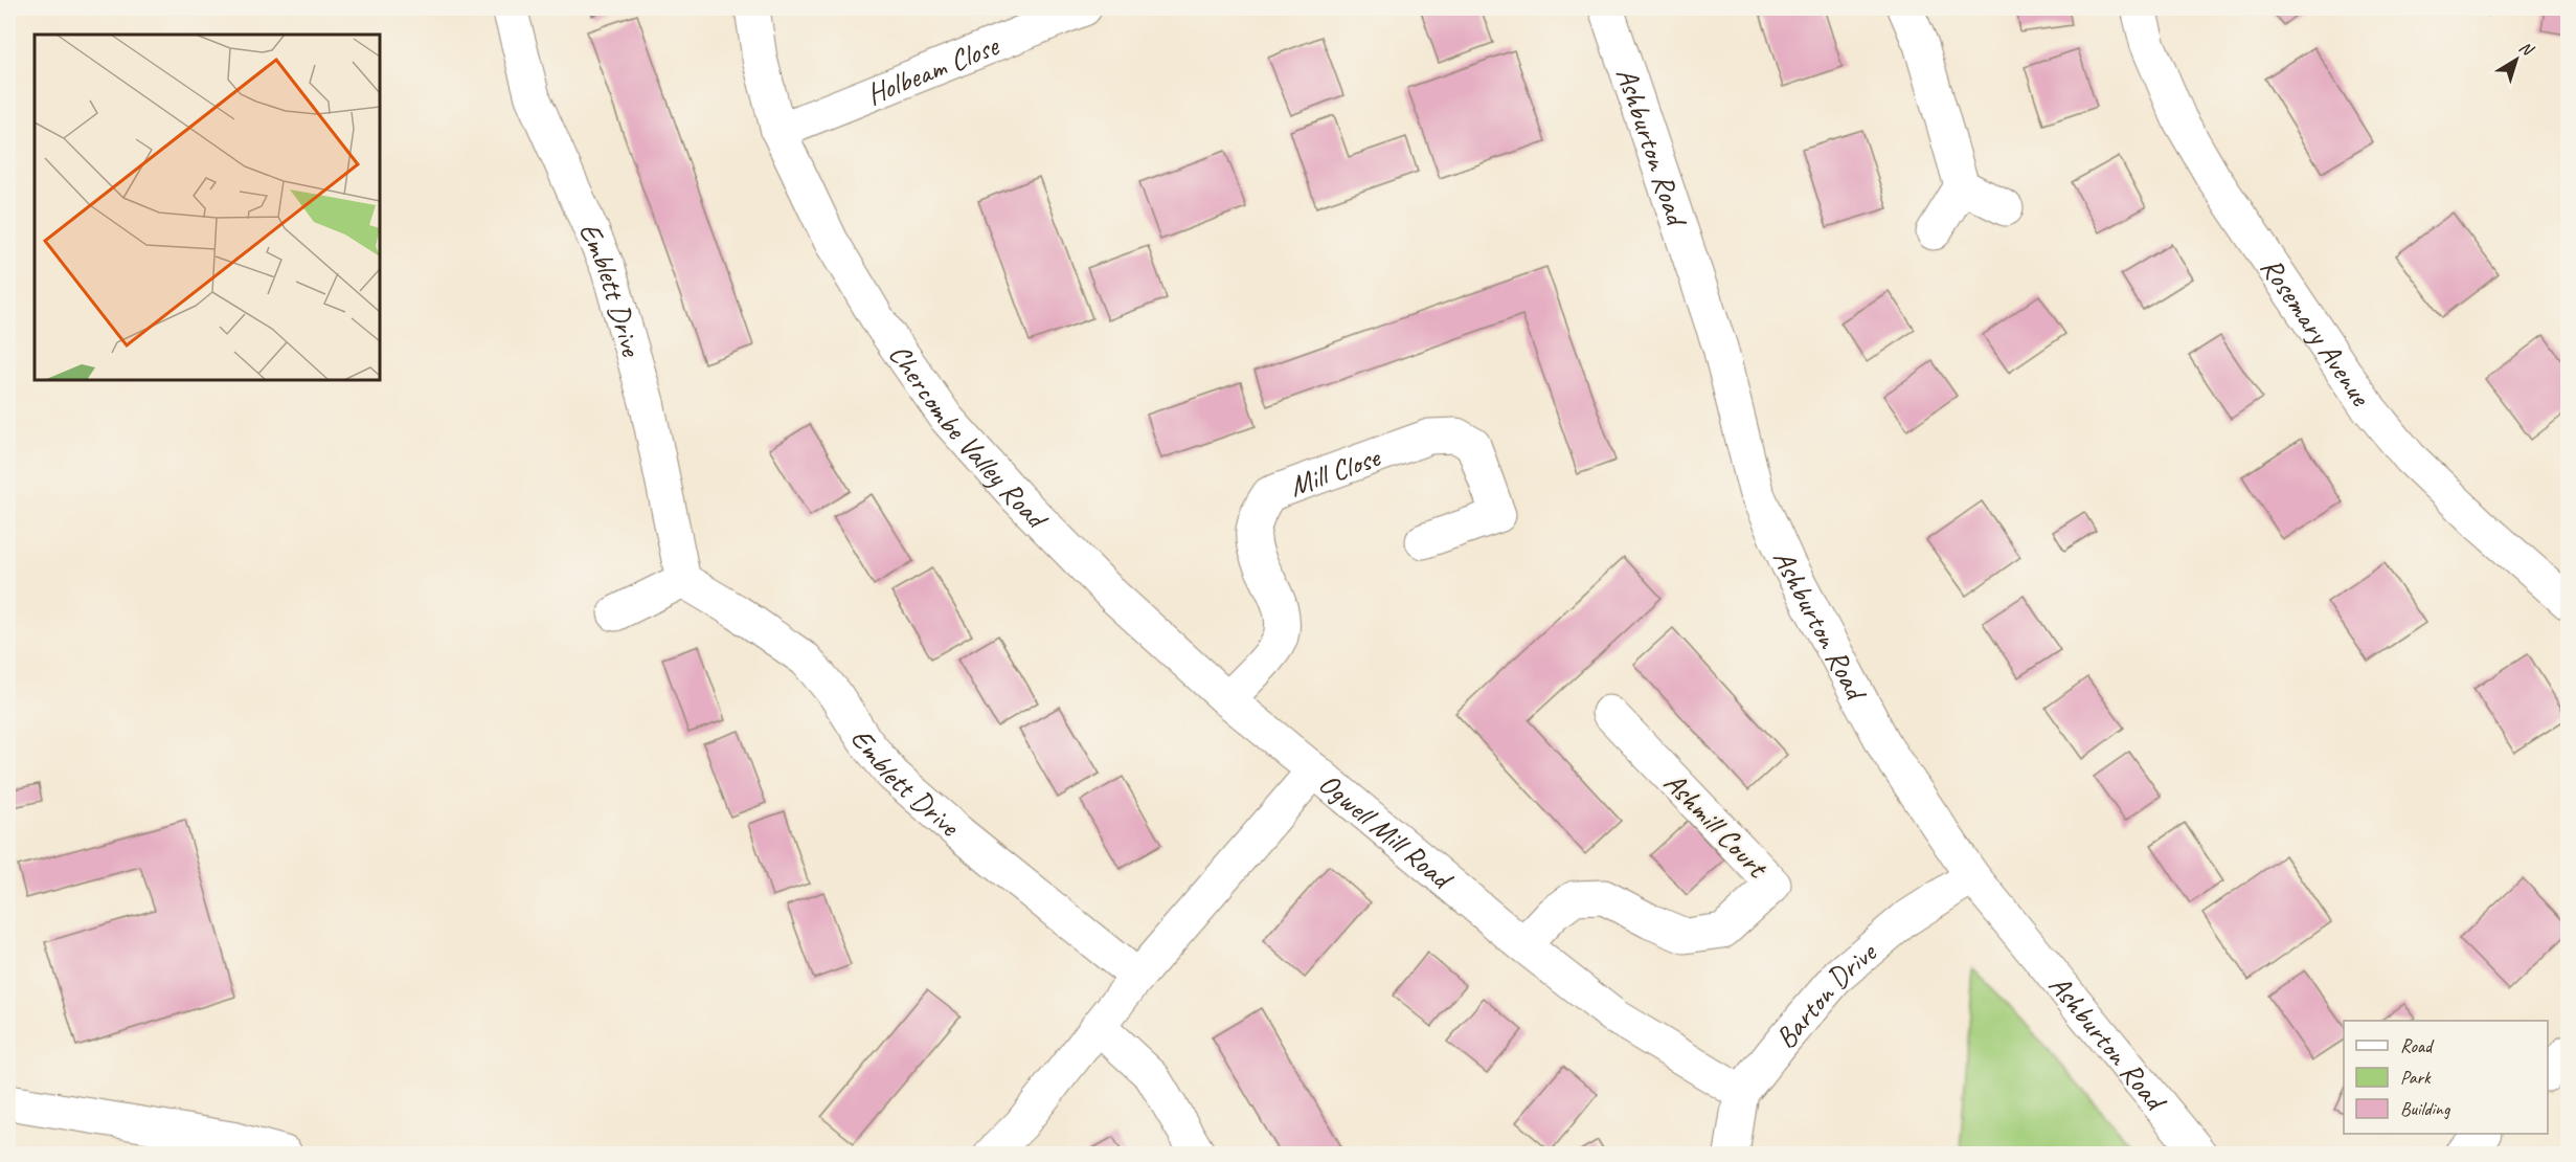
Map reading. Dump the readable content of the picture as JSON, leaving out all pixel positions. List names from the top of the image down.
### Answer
{
  "streets": {
    "street": [
      "Holbeam Close",
      "Ashburton Road",
      "Emblett Drive",
      "Rosemary Avenue",
      "Chercombe Valley Road",
      "Mill Close",
      "Ashmill Court",
      "Ogwell Mill Road",
      "Barton Drive"
    ]
  },
  "crossings": [
    ["Holbeam Close", "Chercombe Valley Road"],
    ["Ashburton Road", "Barton Drive"],
    ["Emblett Drive", "Ogwell Mill Road"],
    ["Chercombe Valley Road", "Mill Close"],
    ["Chercombe Valley Road", "Ogwell Mill Road"],
    ["Ashmill Court", "Ogwell Mill Road"],
    ["Ogwell Mill Road", "Barton Drive"]
  ],
  "legend": ["Road", "Park", "Building"],
  "north": "top right"
}
